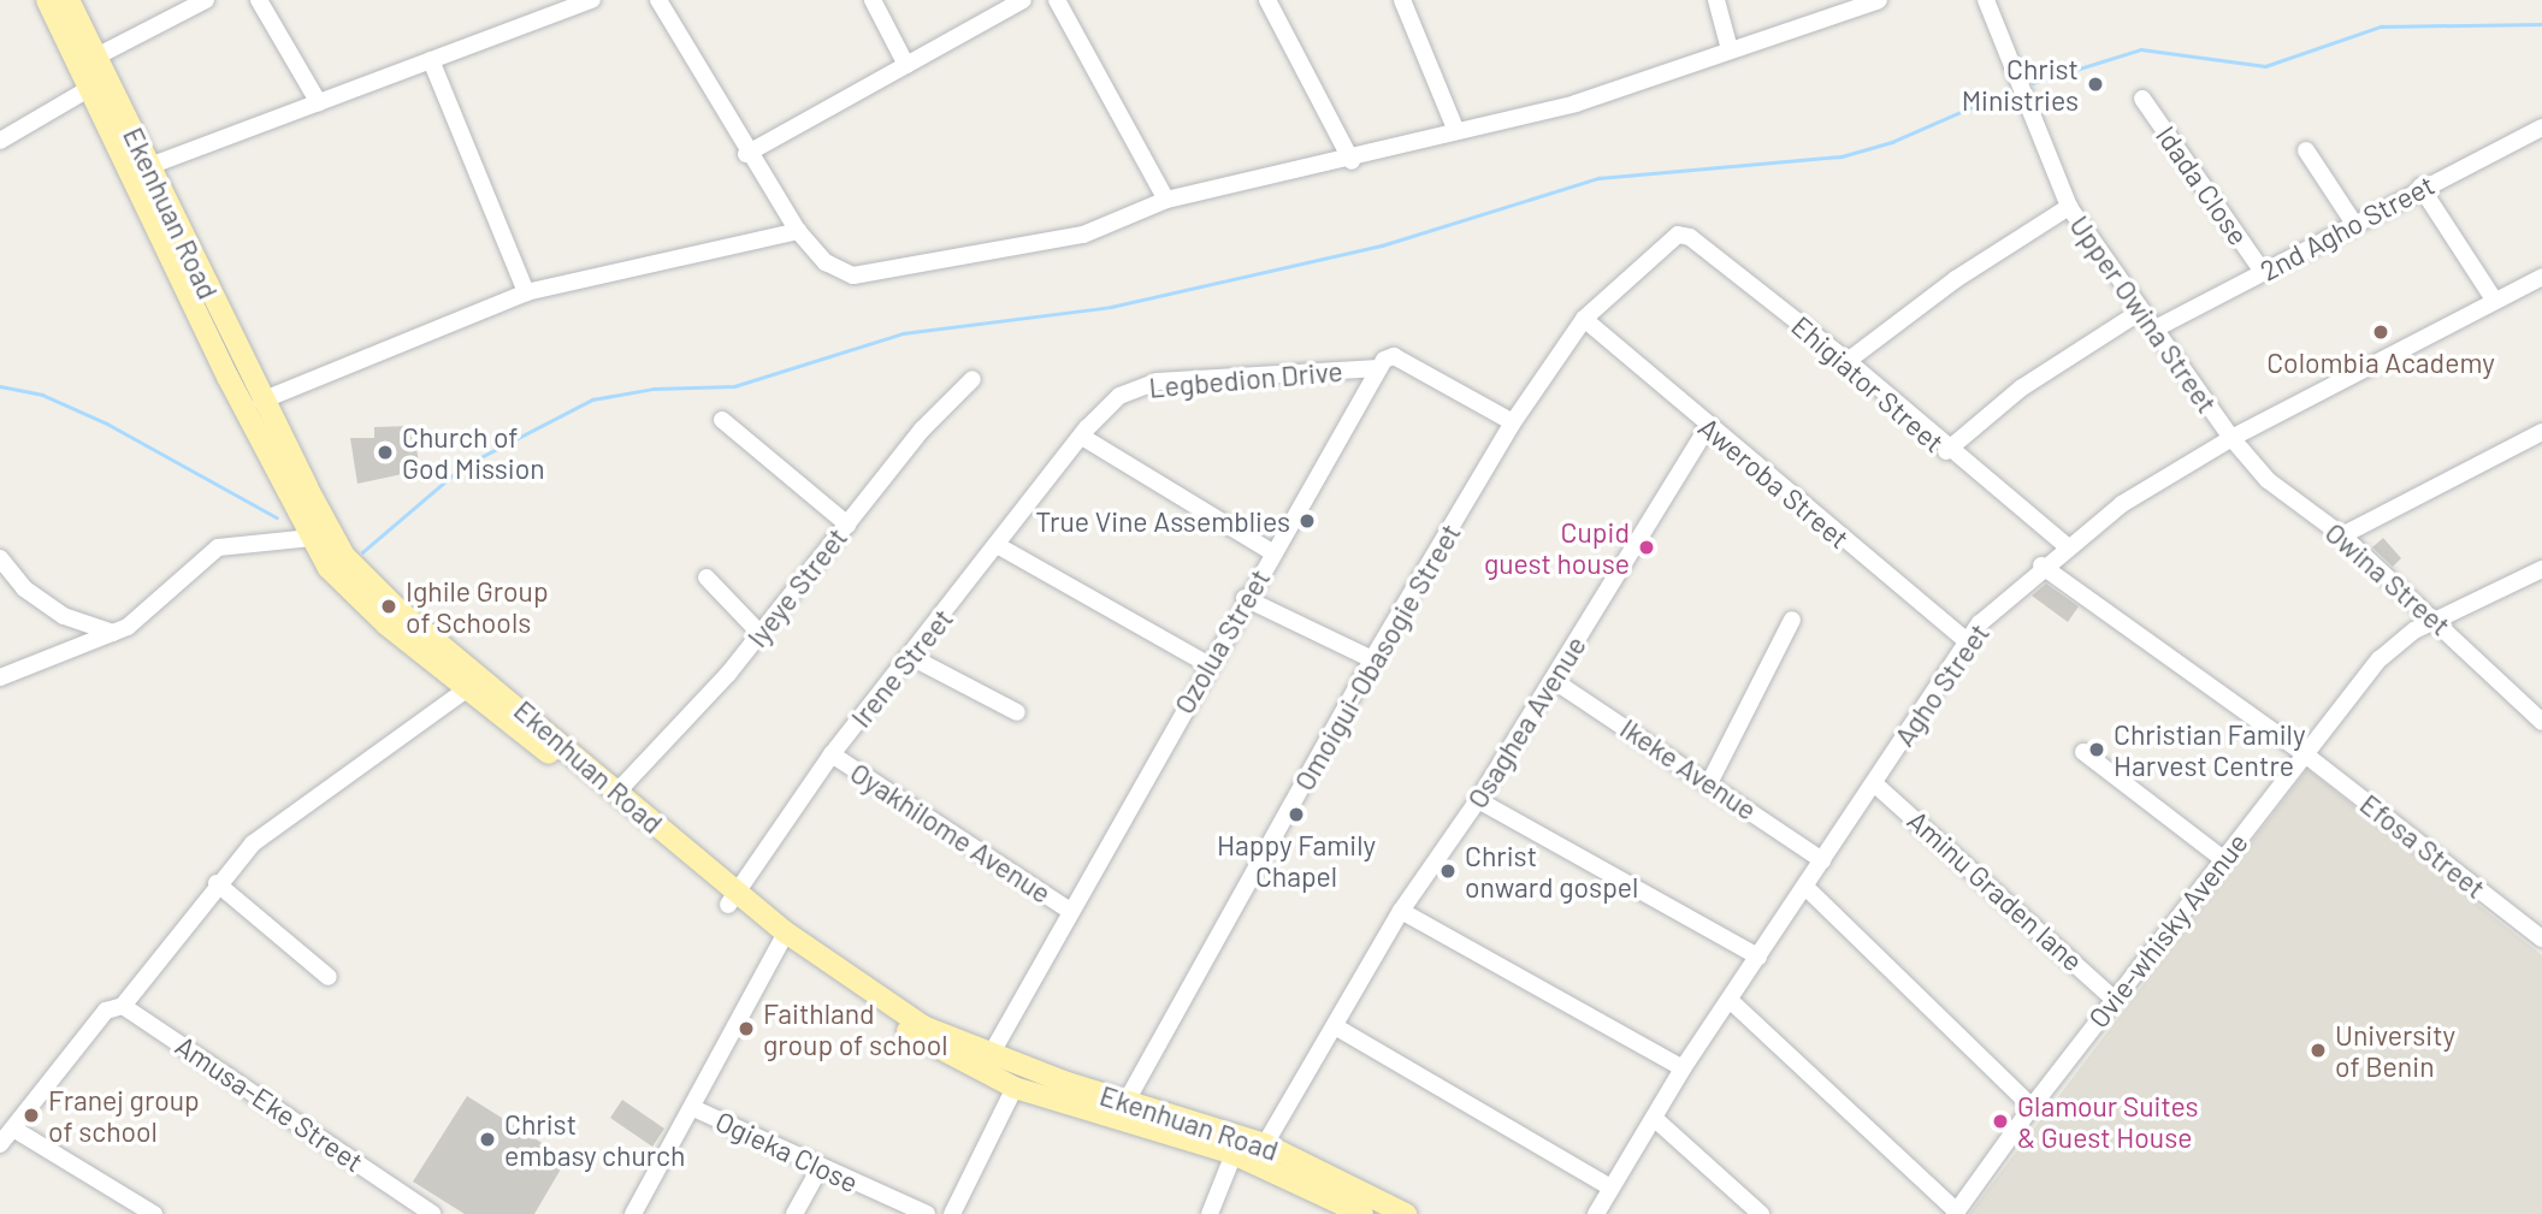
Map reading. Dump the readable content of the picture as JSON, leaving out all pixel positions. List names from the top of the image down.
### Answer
{
  "streets": {
    "main road": ["Ekenhuan Road"],
    "street": [
      "Idada Close",
      "2nd Agho Street",
      "Upper Owina Street",
      "Legbedion Drive",
      "Ehigiator Street",
      "Aweroba Street",
      "Owina Street",
      "Iyeye Street",
      "Ozolua Street",
      "Omoigui-Obasogie Street",
      "Irene Street",
      "Agho Street",
      "Osaghea Avenue",
      "Ikeke Avenue",
      "Oyakhilome Avenue",
      "Efosa Street",
      "Aminu Graden lane",
      "Ovie-whisky Avenue",
      "Amusa-Eke Street",
      "Ogieka Close"
    ]
  },
  "crossings": [
    ["Idada Close", "2nd Agho Street"],
    ["Ekenhuan Road", "Iyeye Street"],
    ["Ekenhuan Road", "Ozolua Street"],
    ["Ekenhuan Road", "Omoigui-Obasogie Street"],
    ["Ekenhuan Road", "Irene Street"],
    ["Ekenhuan Road", "Osaghea Avenue"],
    ["2nd Agho Street", "Upper Owina Street"],
    ["Upper Owina Street", "Owina Street"],
    ["Upper Owina Street", "Agho Street"],
    ["Legbedion Drive", "Ozolua Street"],
    ["Legbedion Drive", "Irene Street"],
    ["Ehigiator Street", "Omoigui-Obasogie Street"],
    ["Ehigiator Street", "Agho Street"],
    ["Aweroba Street", "Omoigui-Obasogie Street"],
    ["Aweroba Street", "Agho Street"],
    ["Aweroba Street", "Osaghea Avenue"],
    ["Owina Street", "Agho Street"],
    ["Owina Street", "Ovie-whisky Avenue"],
    ["Ozolua Street", "Oyakhilome Avenue"],
    ["Irene Street", "Oyakhilome Avenue"],
    ["Agho Street", "Ikeke Avenue"],
    ["Agho Street", "Efosa Street"],
    ["Agho Street", "Aminu Graden lane"],
    ["Osaghea Avenue", "Ikeke Avenue"],
    ["Efosa Street", "Ovie-whisky Avenue"],
    ["Aminu Graden lane", "Ovie-whisky Avenue"]
  ],
  "places": [
    "Christ Ministries",
    "Colombia Academy",
    "Church of God Mission",
    "True Vine Assemblies",
    "Cupid guest house",
    "Ighile Group of Schools",
    "Christian Family Harvest Centre",
    "Happy Family Chapel",
    "Christ onward gospel",
    "Faithland group of school",
    "University of Benin",
    "Franej group of school",
    "Glamour Suites & Guest House",
    "Christ embasy church"
  ]
}
